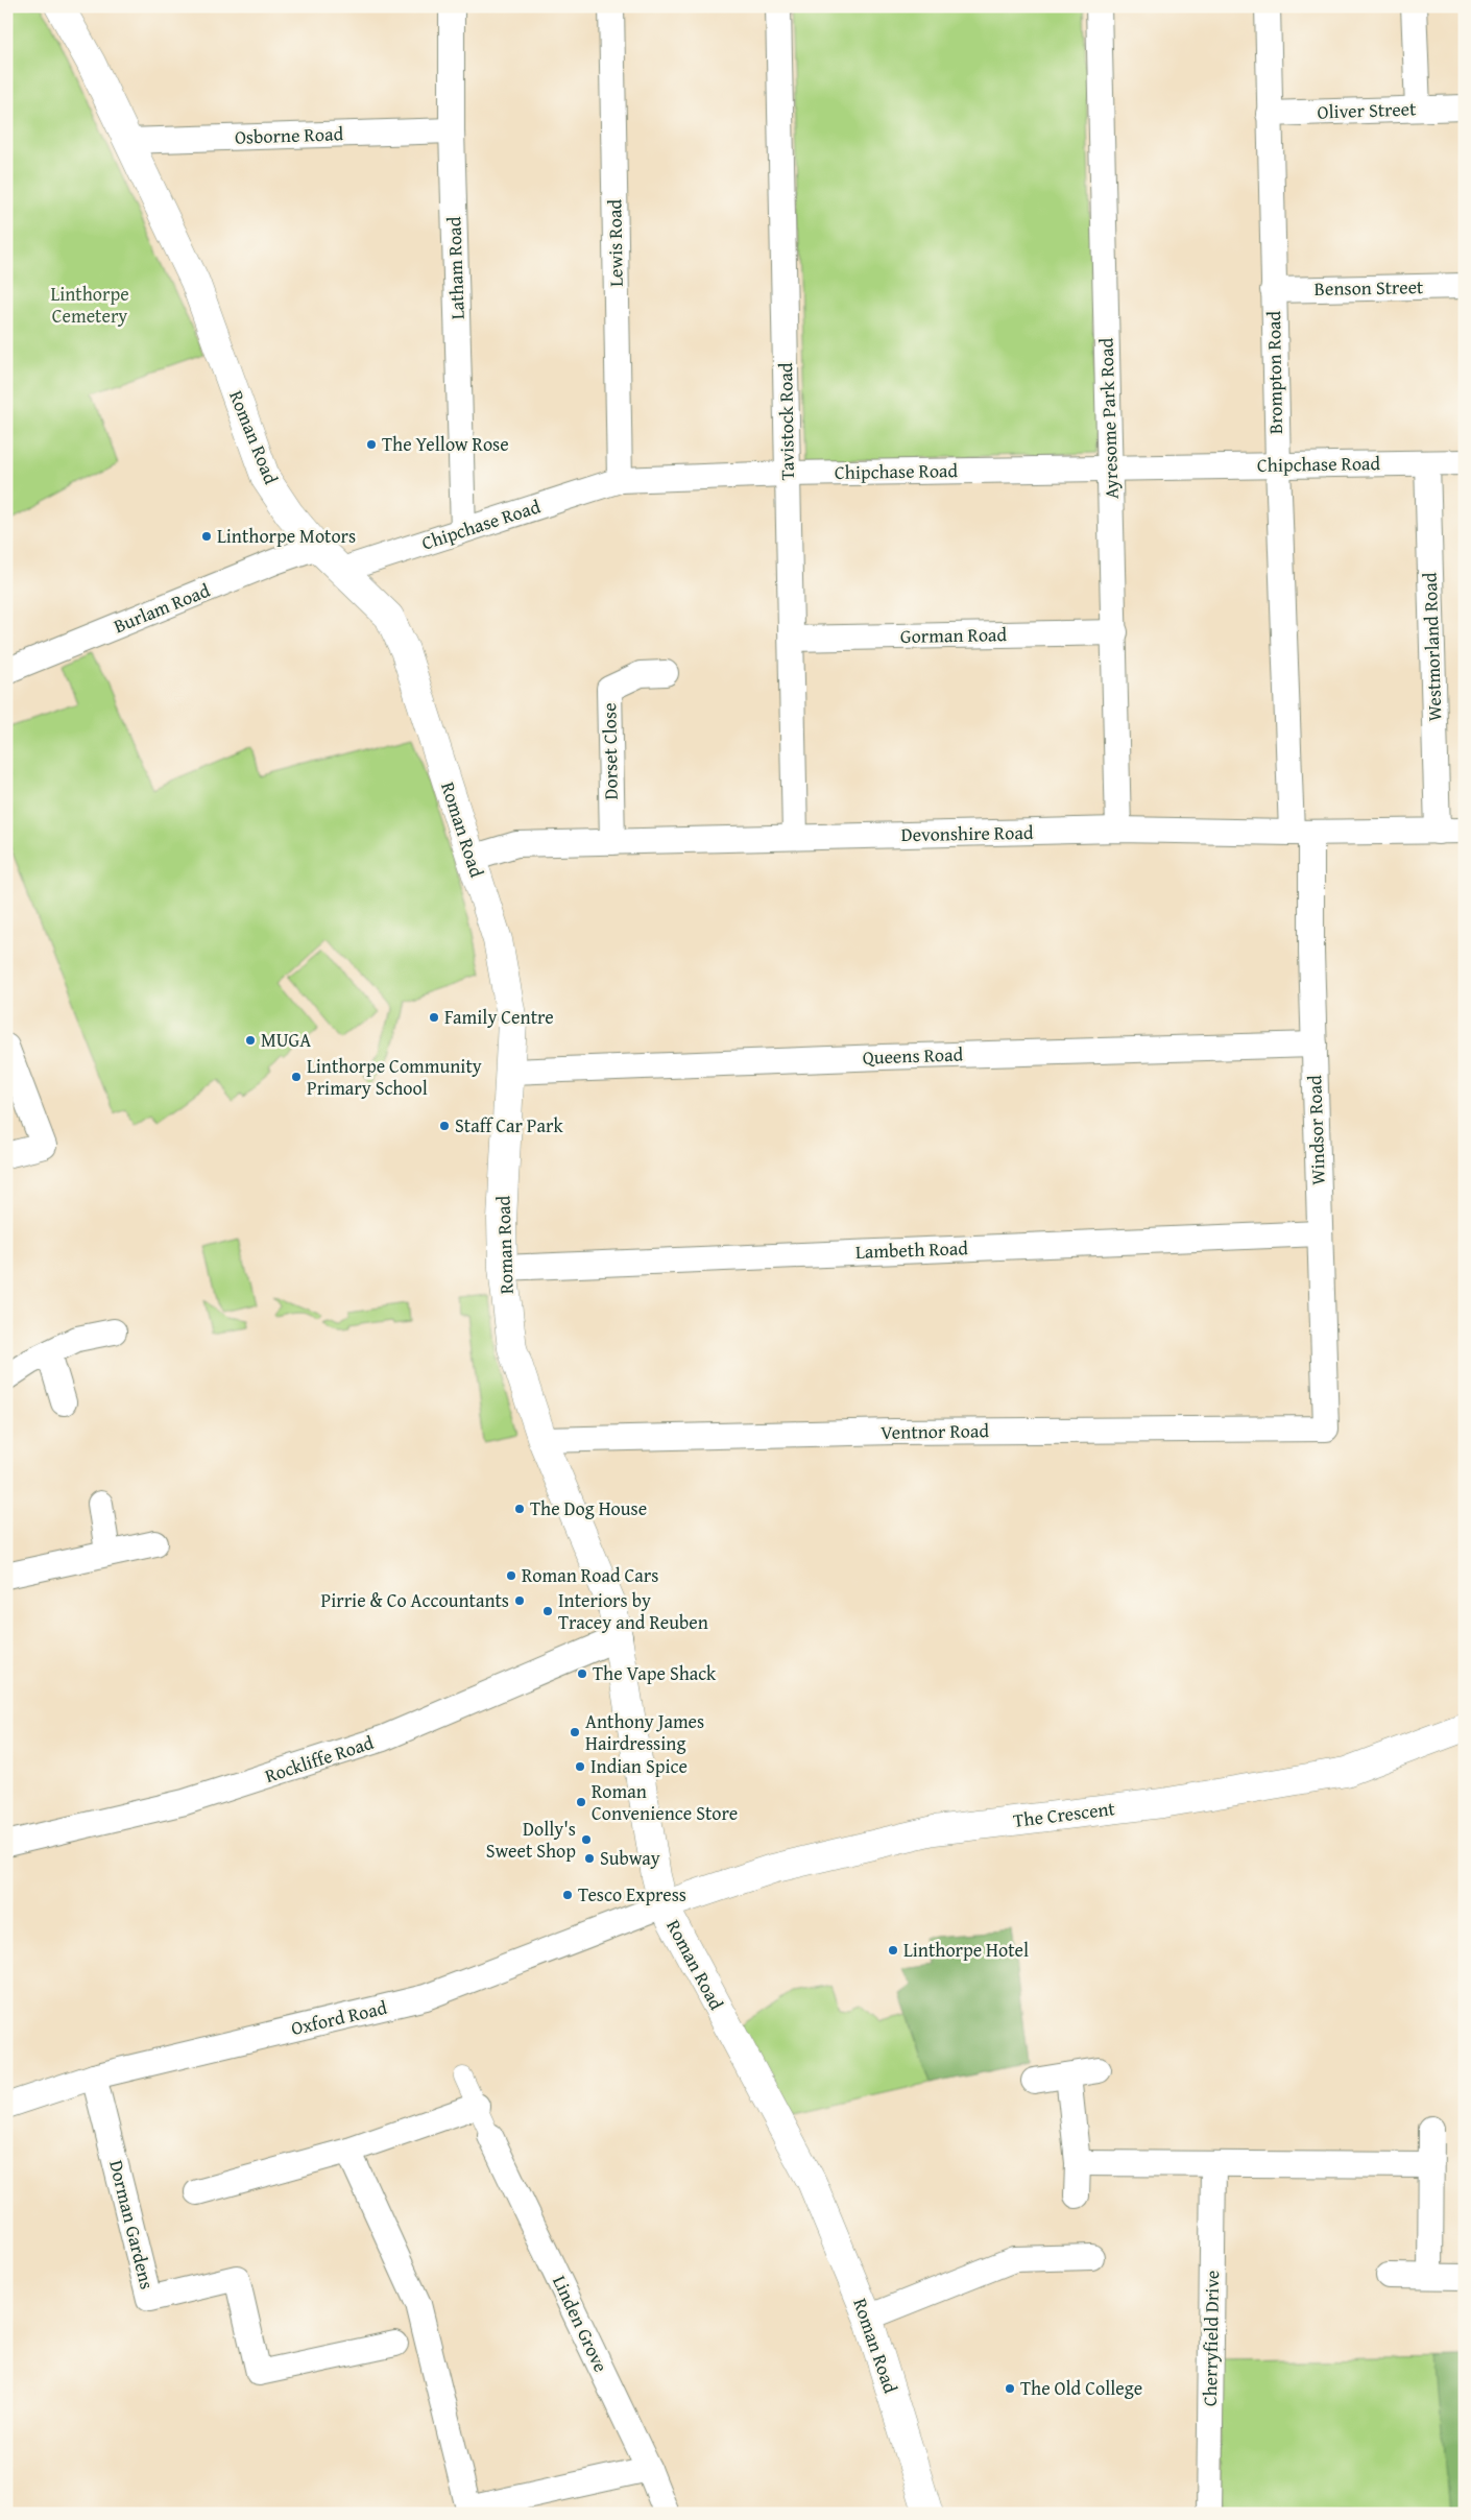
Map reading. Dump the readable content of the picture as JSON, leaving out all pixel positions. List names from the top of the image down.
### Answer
{
  "streets": {
    "street": [
      "Oliver Street",
      "Osborne Road",
      "Lewis Road",
      "Latham Road",
      "Benson Street",
      "Brompton Road",
      "Ayresome Park Road",
      "Tavistock Road",
      "Roman Road",
      "Chipchase Road",
      "Burlam Road",
      "Gorman Road",
      "Westmorland Road",
      "Dorset Close",
      "Devonshire Road",
      "Queens Road",
      "Windsor Road",
      "Lambeth Road",
      "Ventnor Road",
      "Rockliffe Road",
      "The Crescent",
      "Oxford Road",
      "Dorman Gardens",
      "Linden Grove",
      "Cherryfield Drive"
    ]
  },
  "crossings": [
    ["Oliver Street", "Brompton Road"],
    ["Osborne Road", "Latham Road"],
    ["Osborne Road", "Roman Road"],
    ["Lewis Road", "Chipchase Road"],
    ["Latham Road", "Chipchase Road"],
    ["Benson Street", "Brompton Road"],
    ["Brompton Road", "Chipchase Road"],
    ["Brompton Road", "Devonshire Road"],
    ["Brompton Road", "Windsor Road"],
    ["Ayresome Park Road", "Chipchase Road"],
    ["Ayresome Park Road", "Gorman Road"],
    ["Ayresome Park Road", "Devonshire Road"],
    ["Tavistock Road", "Chipchase Road"],
    ["Tavistock Road", "Gorman Road"],
    ["Tavistock Road", "Devonshire Road"],
    ["Roman Road", "Chipchase Road"],
    ["Roman Road", "Burlam Road"],
    ["Roman Road", "Devonshire Road"],
    ["Roman Road", "Queens Road"],
    ["Roman Road", "Lambeth Road"],
    ["Roman Road", "Ventnor Road"],
    ["Roman Road", "Rockliffe Road"],
    ["Roman Road", "The Crescent"],
    ["Roman Road", "Oxford Road"],
    ["Chipchase Road", "Westmorland Road"],
    ["Westmorland Road", "Devonshire Road"],
    ["Dorset Close", "Devonshire Road"],
    ["Devonshire Road", "Windsor Road"],
    ["Queens Road", "Windsor Road"],
    ["Windsor Road", "Lambeth Road"],
    ["Windsor Road", "Ventnor Road"],
    ["The Crescent", "Oxford Road"],
    ["Oxford Road", "Dorman Gardens"]
  ],
  "parks": ["Linthorpe Cemetery"],
  "places": [
    "The Yellow Rose",
    "Linthorpe Motors",
    "Family Centre",
    "MUGA",
    "Linthorpe Community Primary School",
    "Staff Car Park",
    "The Dog House",
    "Roman Road Cars",
    "Pirrie & Co Accountants",
    "Interiors by Tracey and Reuben",
    "The Vape Shack",
    "Anthony James Hairdressing",
    "Indian Spice",
    "Roman Convenience Store",
    "Dolly's Sweet Shop",
    "Subway",
    "Tesco Express",
    "Linthorpe Hotel",
    "The Old College"
  ]
}
